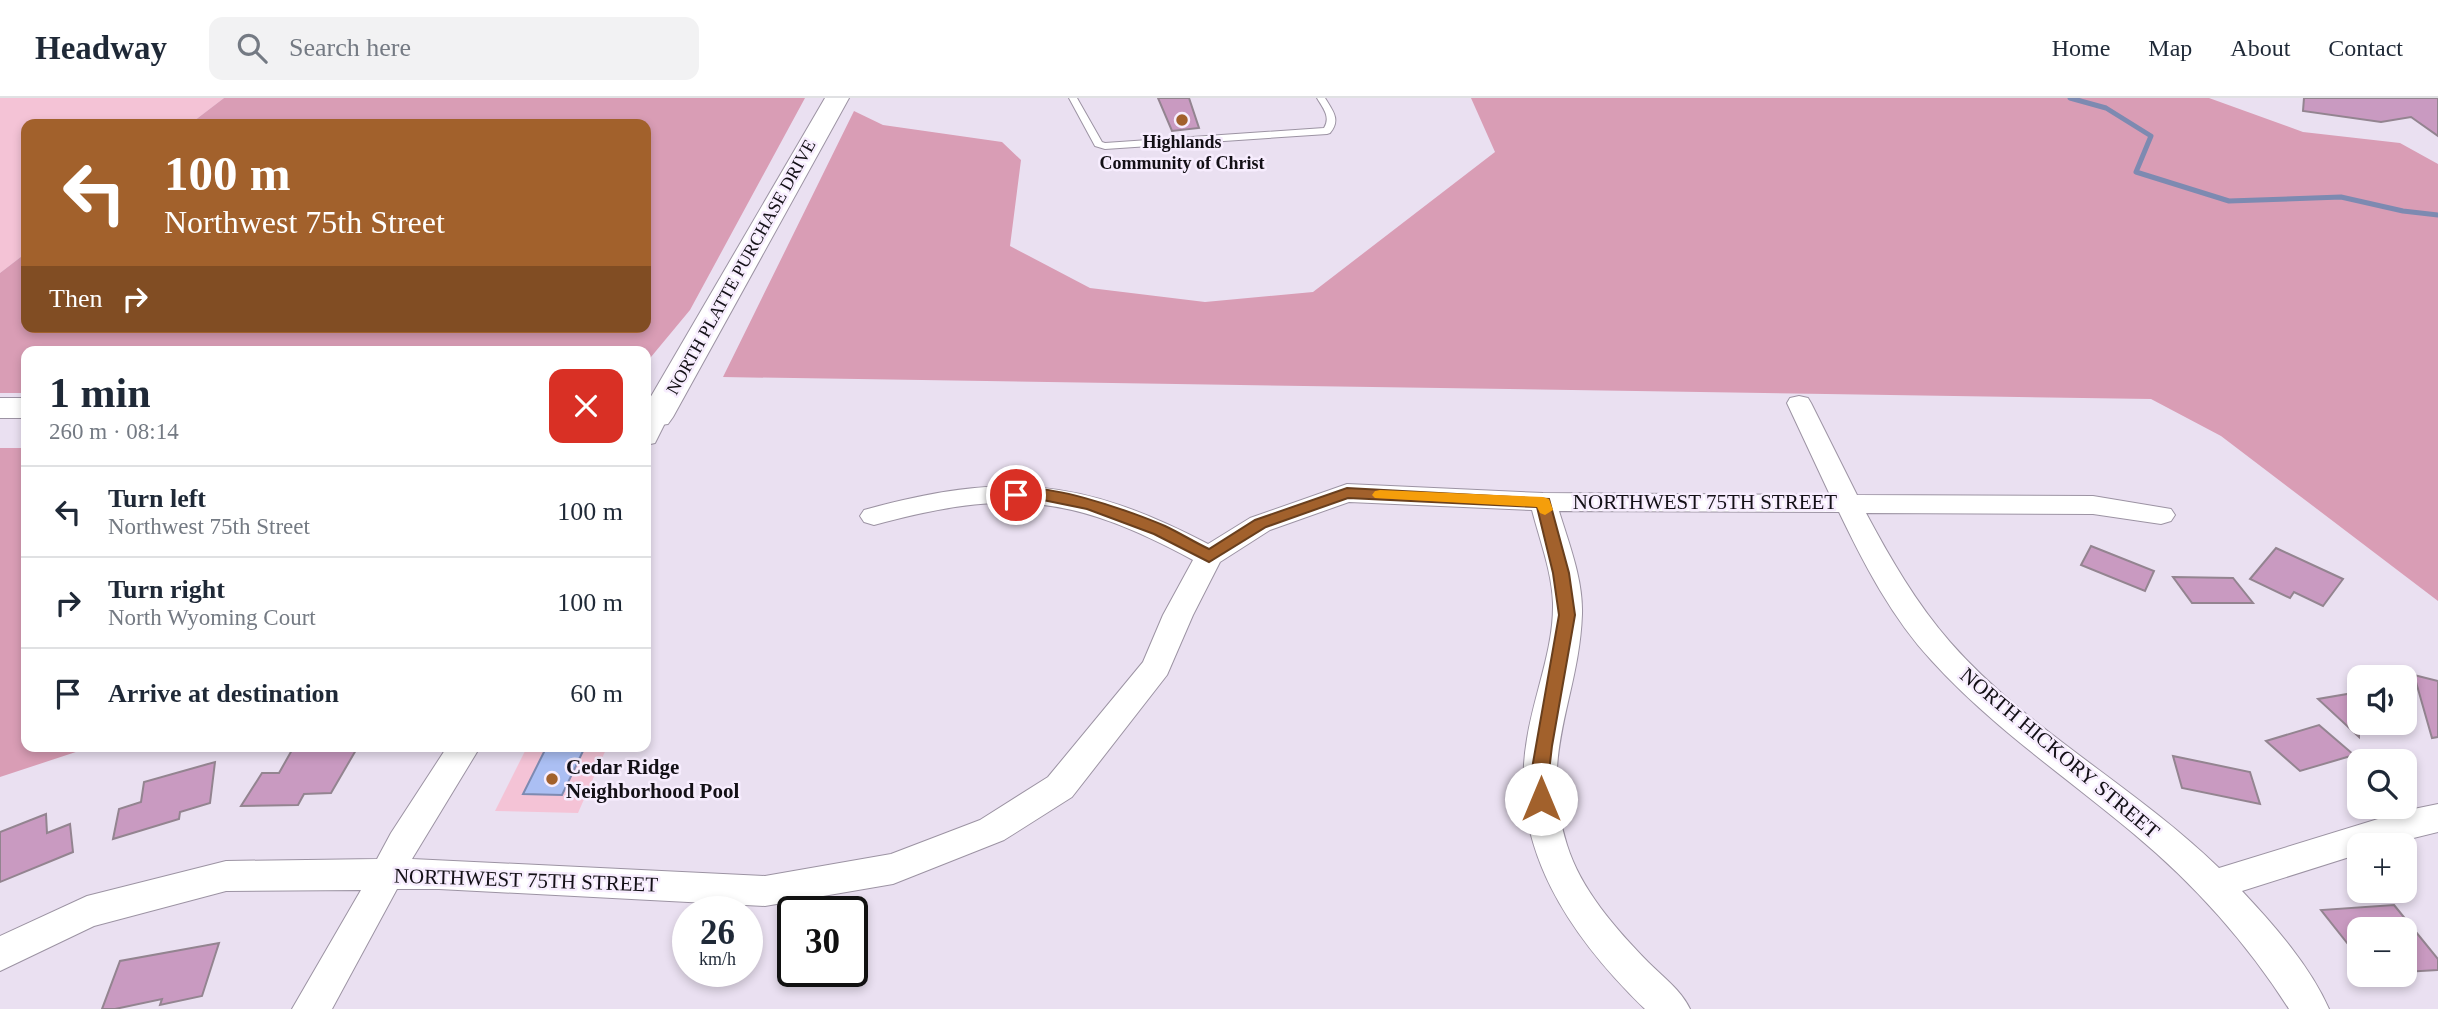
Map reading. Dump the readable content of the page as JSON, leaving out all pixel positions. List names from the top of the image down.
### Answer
{
  "streets": {
    "street": ["NORTH PLATTE PURCHASE DRIVE", "NORTHWEST 75TH STREET", "NORTH HICKORY STREET"]
  },
  "crossings": [
    ["NORTHWEST 75TH STREET", "NORTH HICKORY STREET"]
  ],
  "places": ["Highlands Community of Christ", "Cedar Ridge Neighborhood Pool"],
  "page": {
    "header": "Headway",
    "search": "Search here",
    "nav": [
      "Home",
      "Map",
      "About",
      "Contact"
    ],
    "turn": ["100 m", "Northwest 75th Street"],
    "then": "Then",
    "heading": ["1 min", "260 m · 08:14"],
    "list": [
      {
        "name": "Turn left",
        "note": "Northwest 75th Street",
        "value": "100 m"
      },
      {
        "name": "Turn right",
        "note": "North Wyoming Court",
        "value": "100 m"
      },
      {
        "name": "Arrive at destination",
        "value": "60 m"
      }
    ],
    "map_buttons": ["+", "−"],
    "speed": "26 km/h",
    "limit": "30"
  }
}
